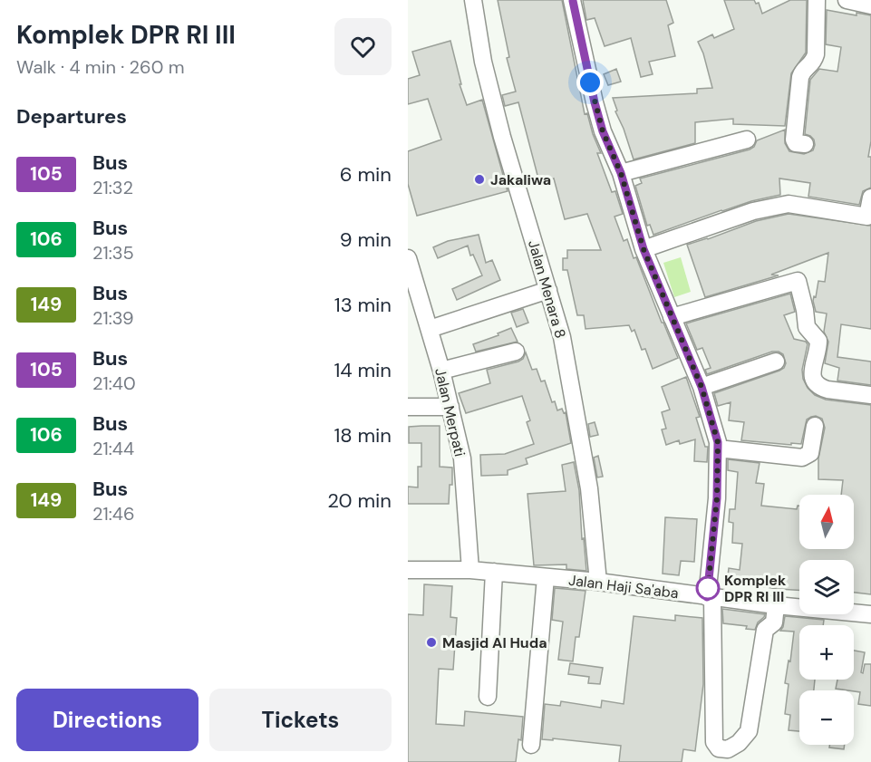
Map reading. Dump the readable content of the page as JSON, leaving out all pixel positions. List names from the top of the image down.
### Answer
{
  "streets": {
    "street": ["Jalan Menara 8", "Jalan Merpati", "Jalan Haji Sa'aba"]
  },
  "crossings": [
    ["Jalan Menara 8", "Jalan Haji Sa'aba"],
    ["Jalan Merpati", "Jalan Haji Sa'aba"]
  ],
  "places": ["Jakaliwa", "Komplek DPR RI III", "Masjid Al Huda"],
  "lines": ["bus line 105"],
  "north": "top",
  "page": {
    "heading": [
      ["Komplek DPR RI III", "Walk · 4 min · 260 m"],
      "Departures"
    ],
    "list": [
      {
        "mark": "105",
        "name": "Bus",
        "note": "21:32",
        "value": "6 min"
      },
      {
        "mark": "106",
        "name": "Bus",
        "note": "21:35",
        "value": "9 min"
      },
      {
        "mark": "149",
        "name": "Bus",
        "note": "21:39",
        "value": "13 min"
      },
      {
        "mark": "105",
        "name": "Bus",
        "note": "21:40",
        "value": "14 min"
      },
      {
        "mark": "106",
        "name": "Bus",
        "note": "21:44",
        "value": "18 min"
      },
      {
        "mark": "149",
        "name": "Bus",
        "note": "21:46",
        "value": "20 min"
      }
    ],
    "map_buttons": ["+", "−"],
    "buttons": ["Directions", "Tickets"]
  }
}
